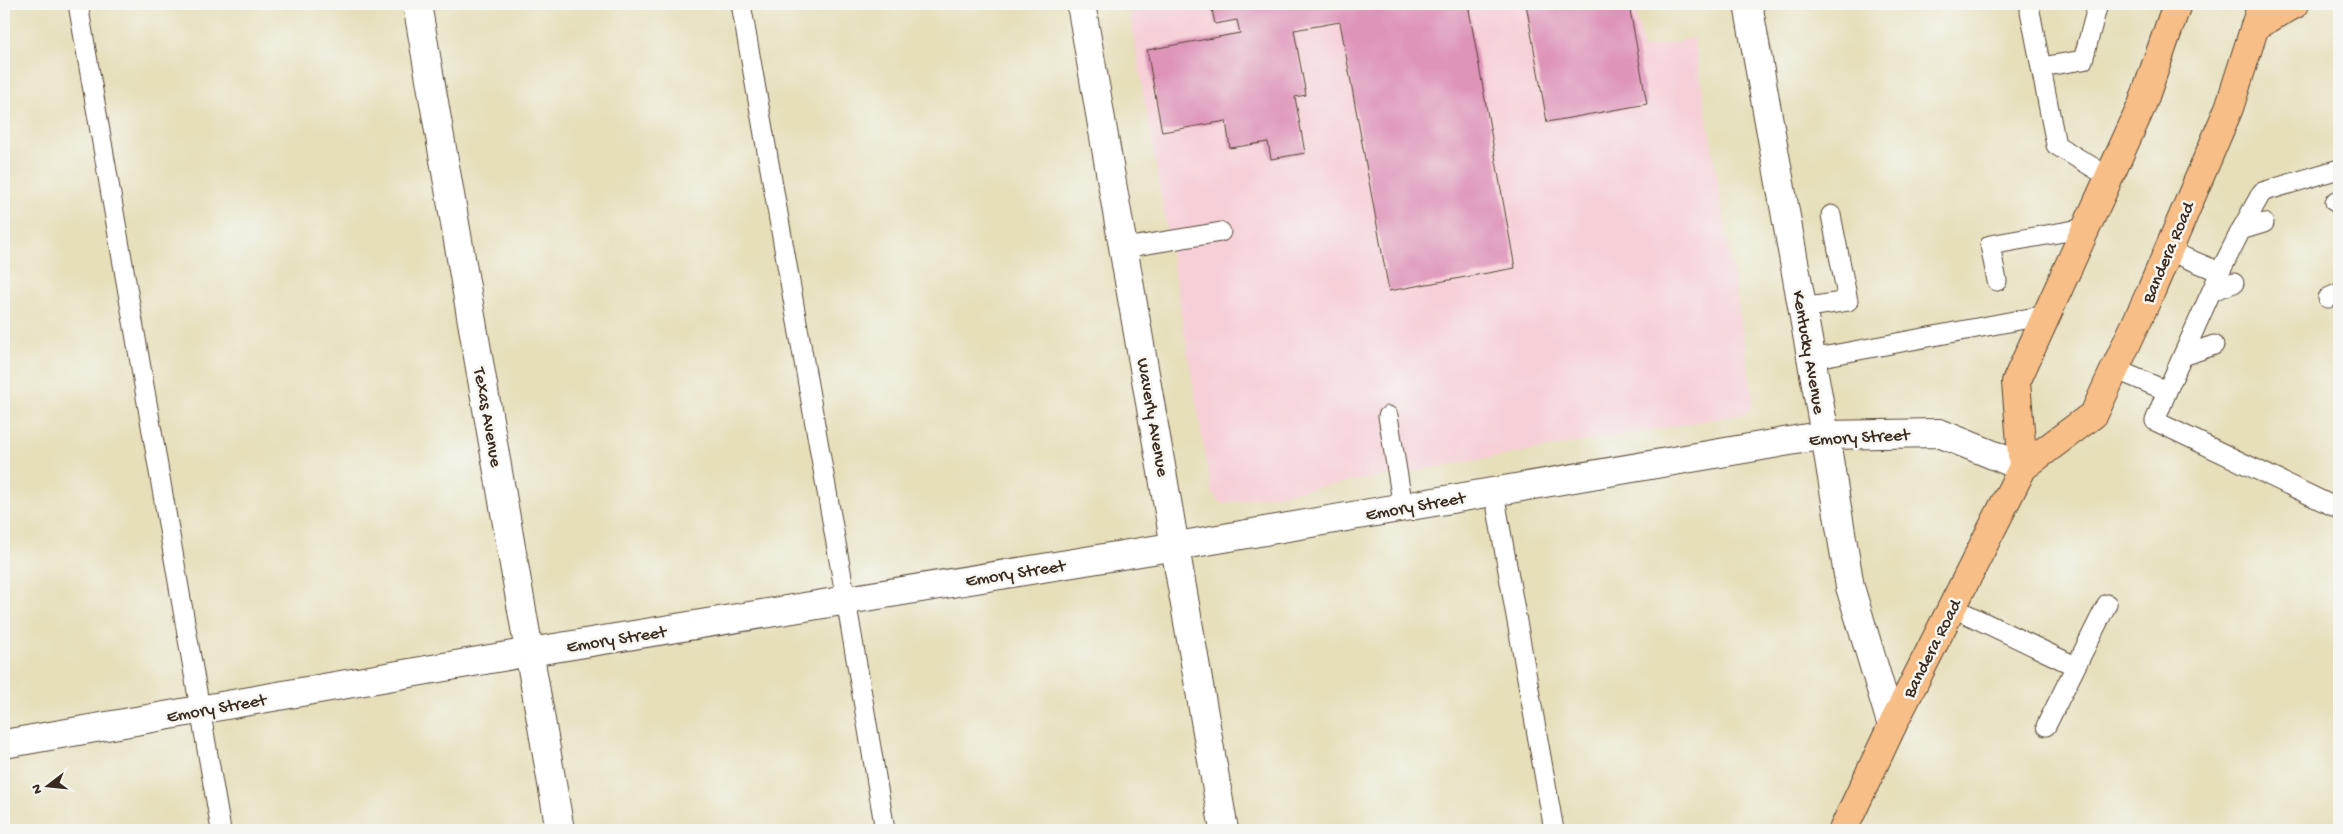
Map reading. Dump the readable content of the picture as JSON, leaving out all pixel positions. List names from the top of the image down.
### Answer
{
  "streets": {
    "main road": ["Bandera Road"],
    "street": [
      "Kentucky Avenue",
      "Texas Avenue",
      "Waverly Avenue",
      "Emory Street"
    ]
  },
  "crossings": [
    ["Bandera Road", "Kentucky Avenue"],
    ["Bandera Road", "Emory Street"],
    ["Kentucky Avenue", "Emory Street"],
    ["Texas Avenue", "Emory Street"],
    ["Waverly Avenue", "Emory Street"]
  ],
  "north": "left"
}
